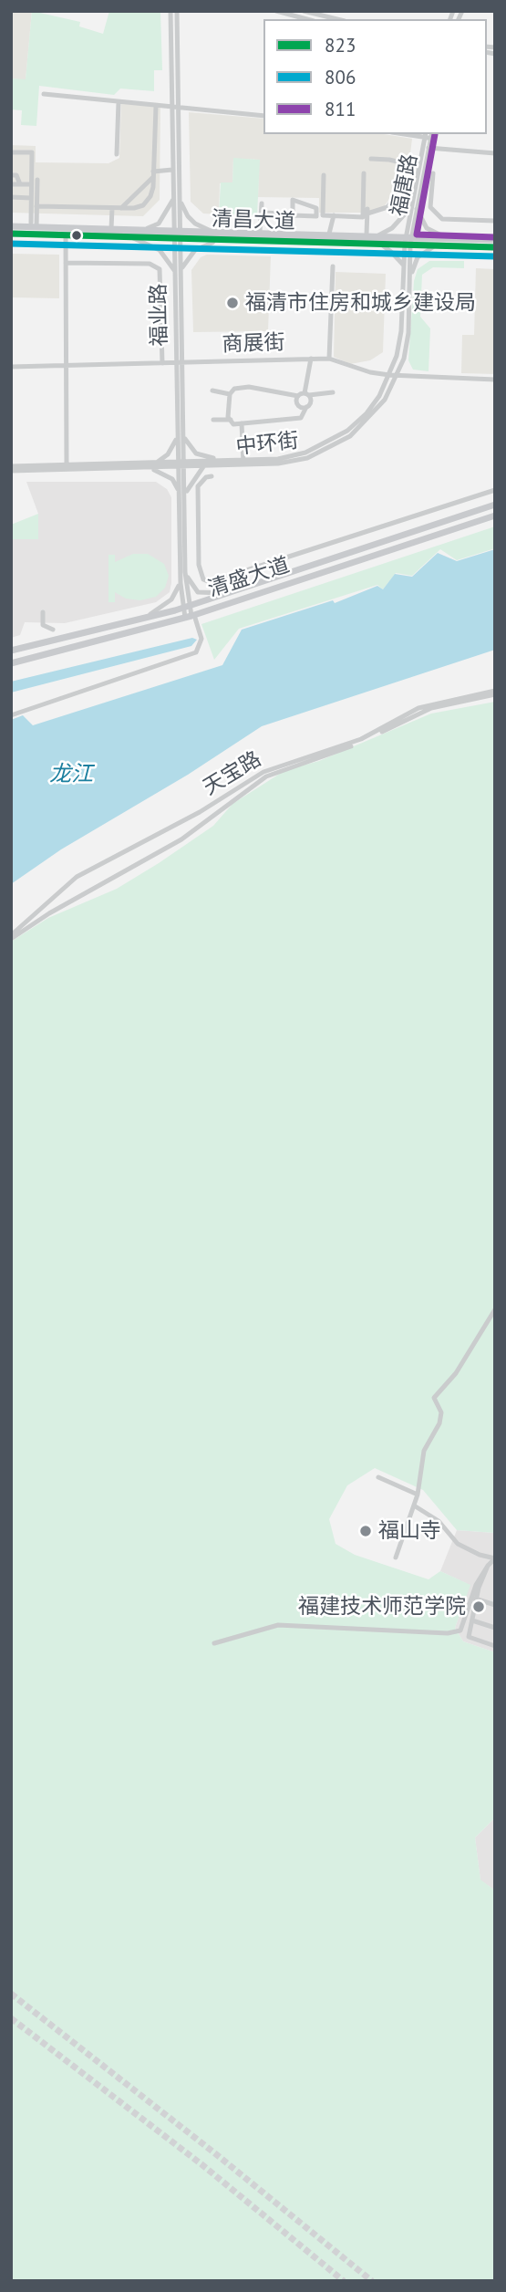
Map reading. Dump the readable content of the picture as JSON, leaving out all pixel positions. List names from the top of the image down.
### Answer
{
  "streets": {
    "main road": ["清昌大道", "清盛大道"],
    "street": [
      "福唐路",
      "福业路",
      "商展街",
      "中环街",
      "天宝路"
    ]
  },
  "crossings": [
    ["福唐路", "清昌大道"],
    ["福唐路", "中环街"],
    ["清昌大道", "福业路"],
    ["清昌大道", "中环街"],
    ["福业路", "商展街"],
    ["福业路", "中环街"],
    ["福业路", "清盛大道"],
    ["商展街", "中环街"]
  ],
  "water": ["龙江"],
  "places": ["福清市住房和城乡建设局", "福山寺", "福建技术师范学院"],
  "lines": ["transit line 811", "transit line 823", "transit line 806"],
  "legend": ["823", "806", "811"]
}
